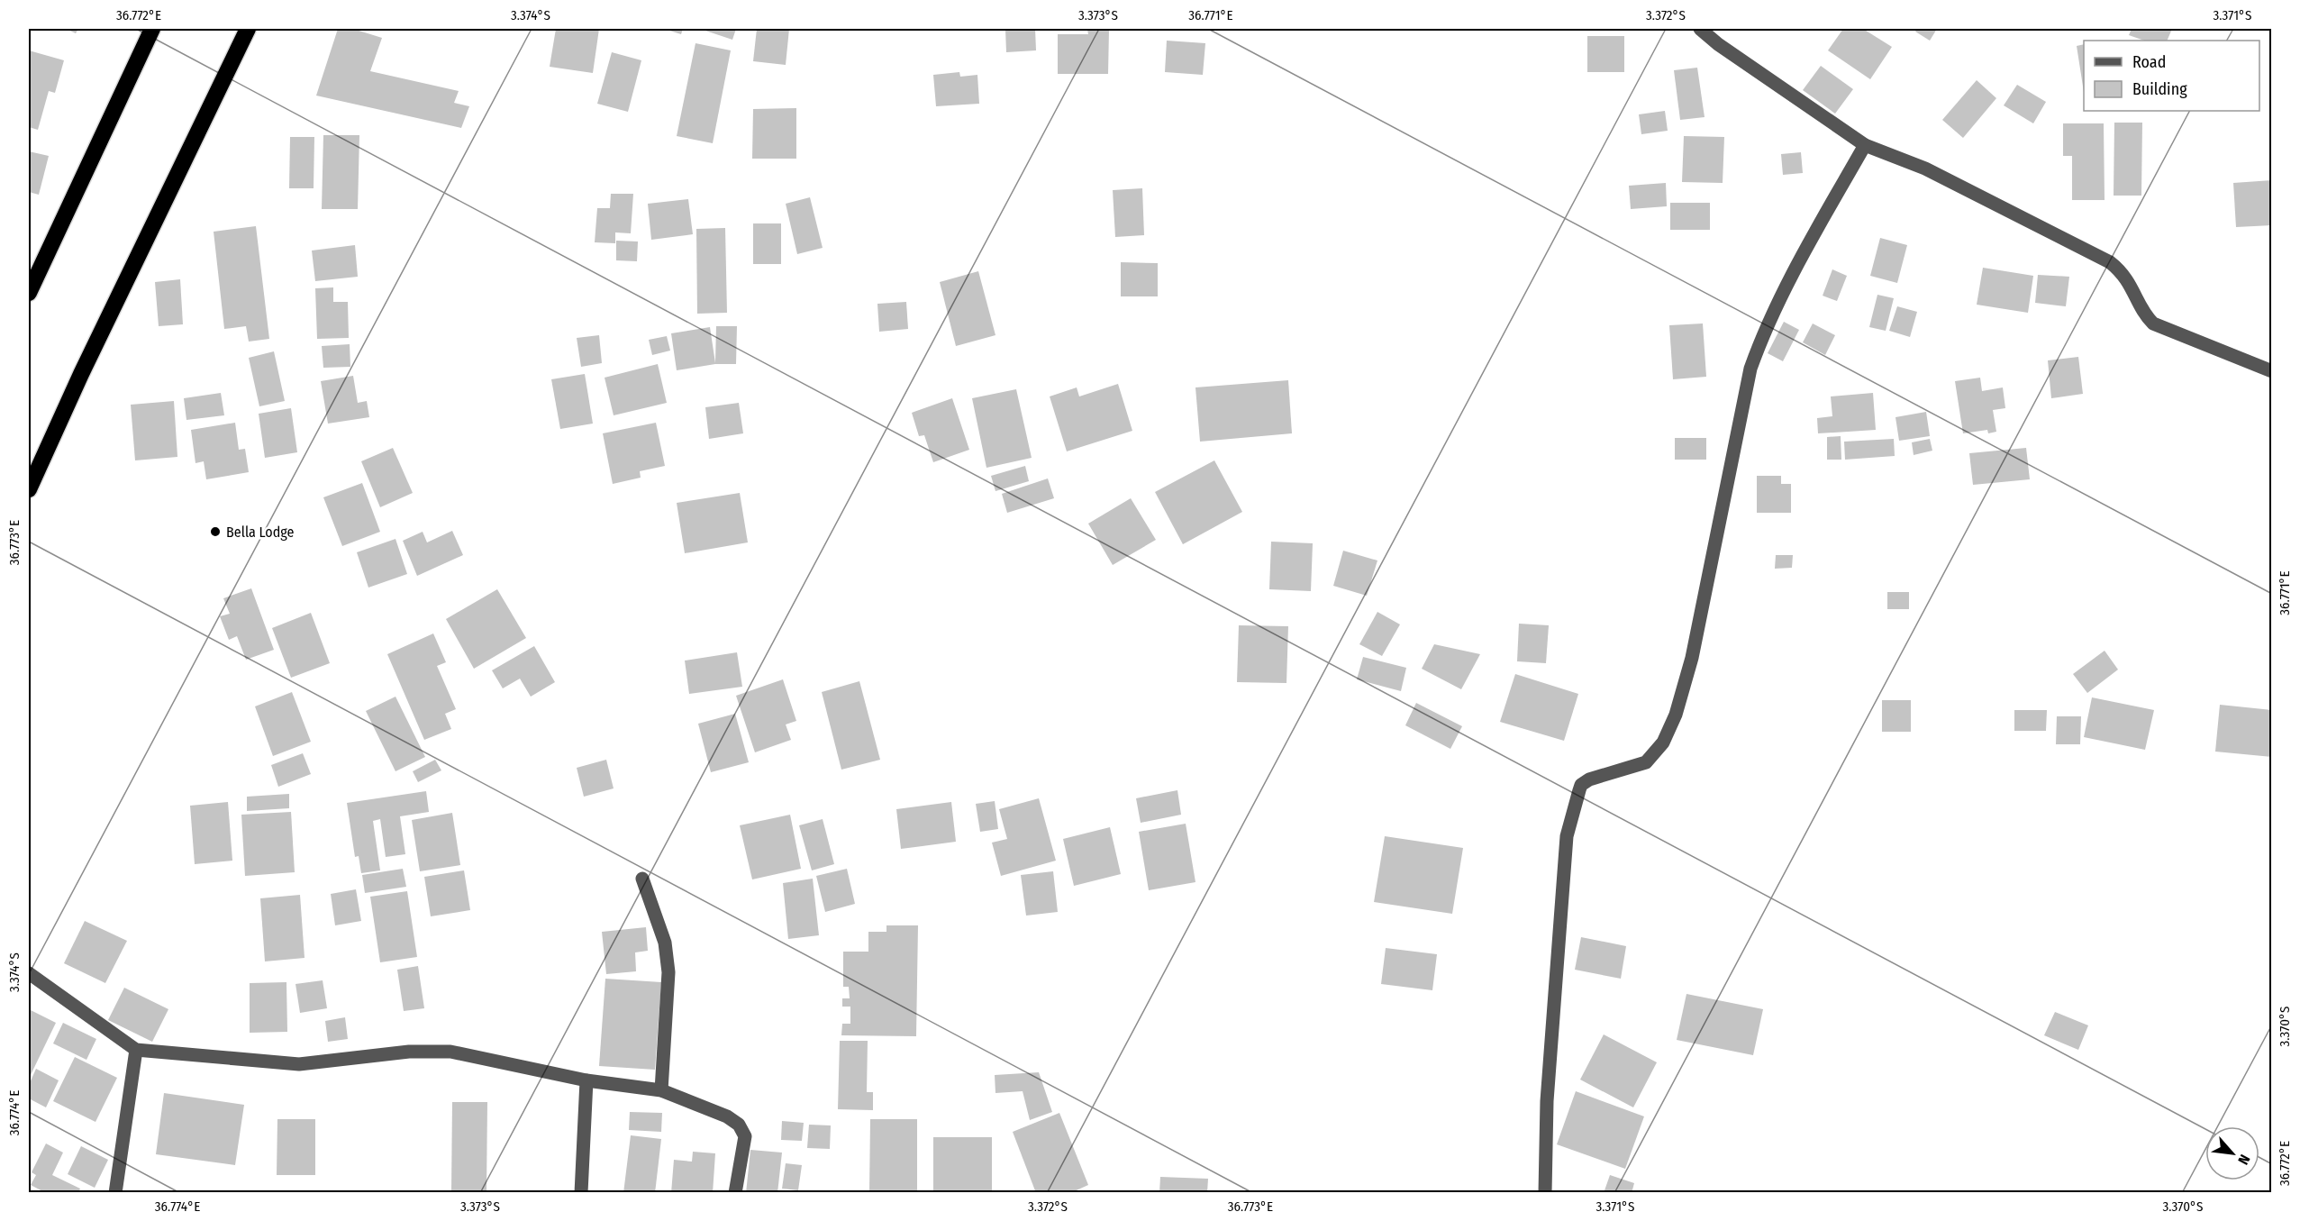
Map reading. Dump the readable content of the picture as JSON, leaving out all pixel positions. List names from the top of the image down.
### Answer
{
  "places": ["Bella Lodge"],
  "legend": ["Road", "Building"],
  "north": "bottom right",
  "coordinates": [
    "36.772°E",
    "3.374°S",
    "3.373°S",
    "36.771°E",
    "3.372°S",
    "3.371°S",
    "36.773°E",
    "3.370°S",
    "36.774°E"
  ]
}
